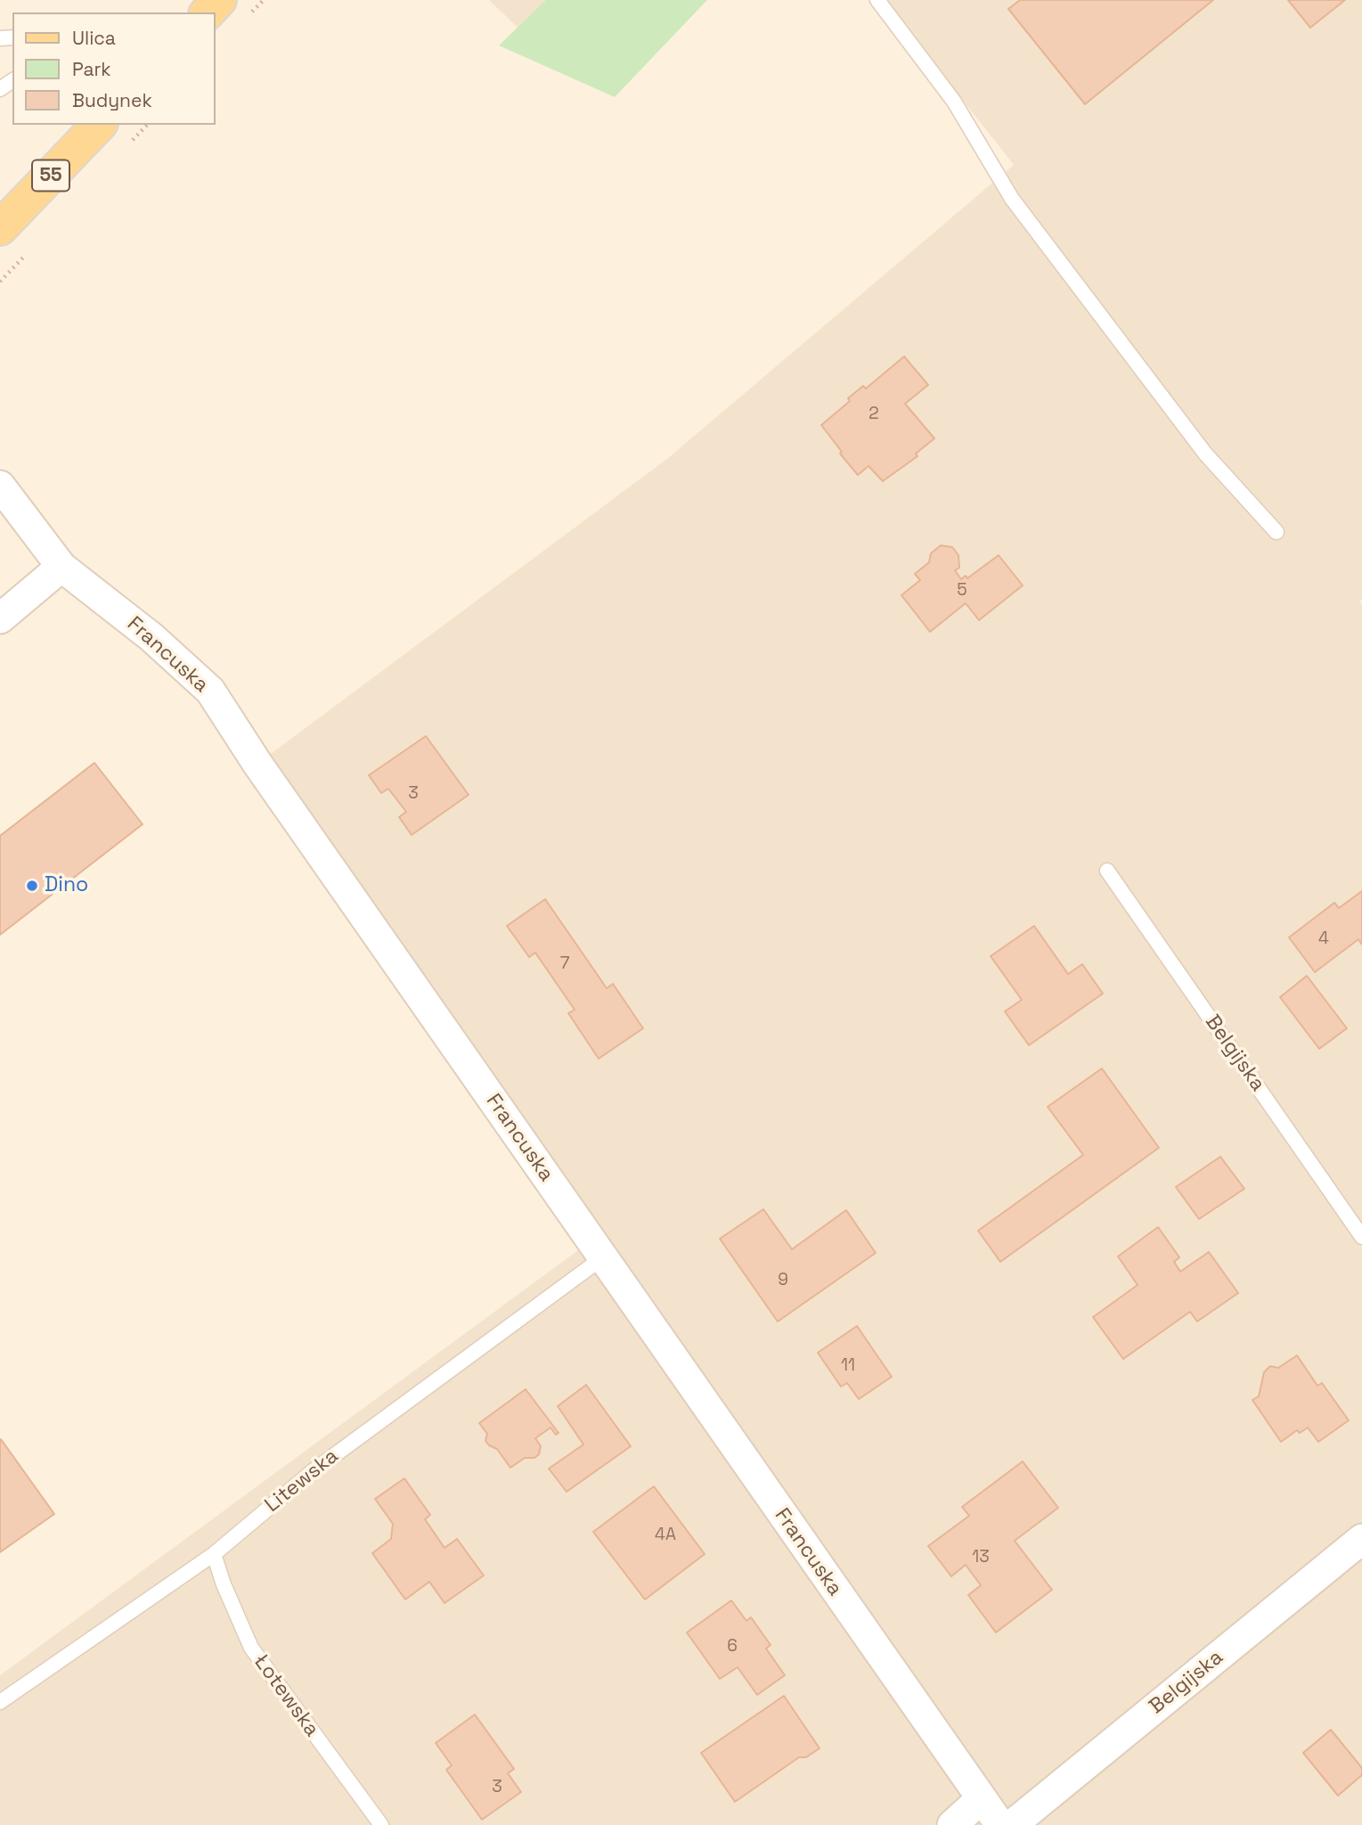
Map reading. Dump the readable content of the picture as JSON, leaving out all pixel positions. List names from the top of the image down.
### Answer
{
  "streets": {
    "main road": ["55"],
    "street": ["Francuska", "Belgijska"],
    "lane": ["Litewska", "Łotewska"]
  },
  "crossings": [
    ["Francuska", "Litewska"],
    ["Litewska", "Łotewska"]
  ],
  "places": ["Dino"],
  "house_numbers": [
    "2",
    "5",
    "3",
    "4",
    "7",
    "9",
    "11",
    "4A",
    "13",
    "6",
    "3"
  ],
  "legend": ["Ulica", "Park", "Budynek"]
}
